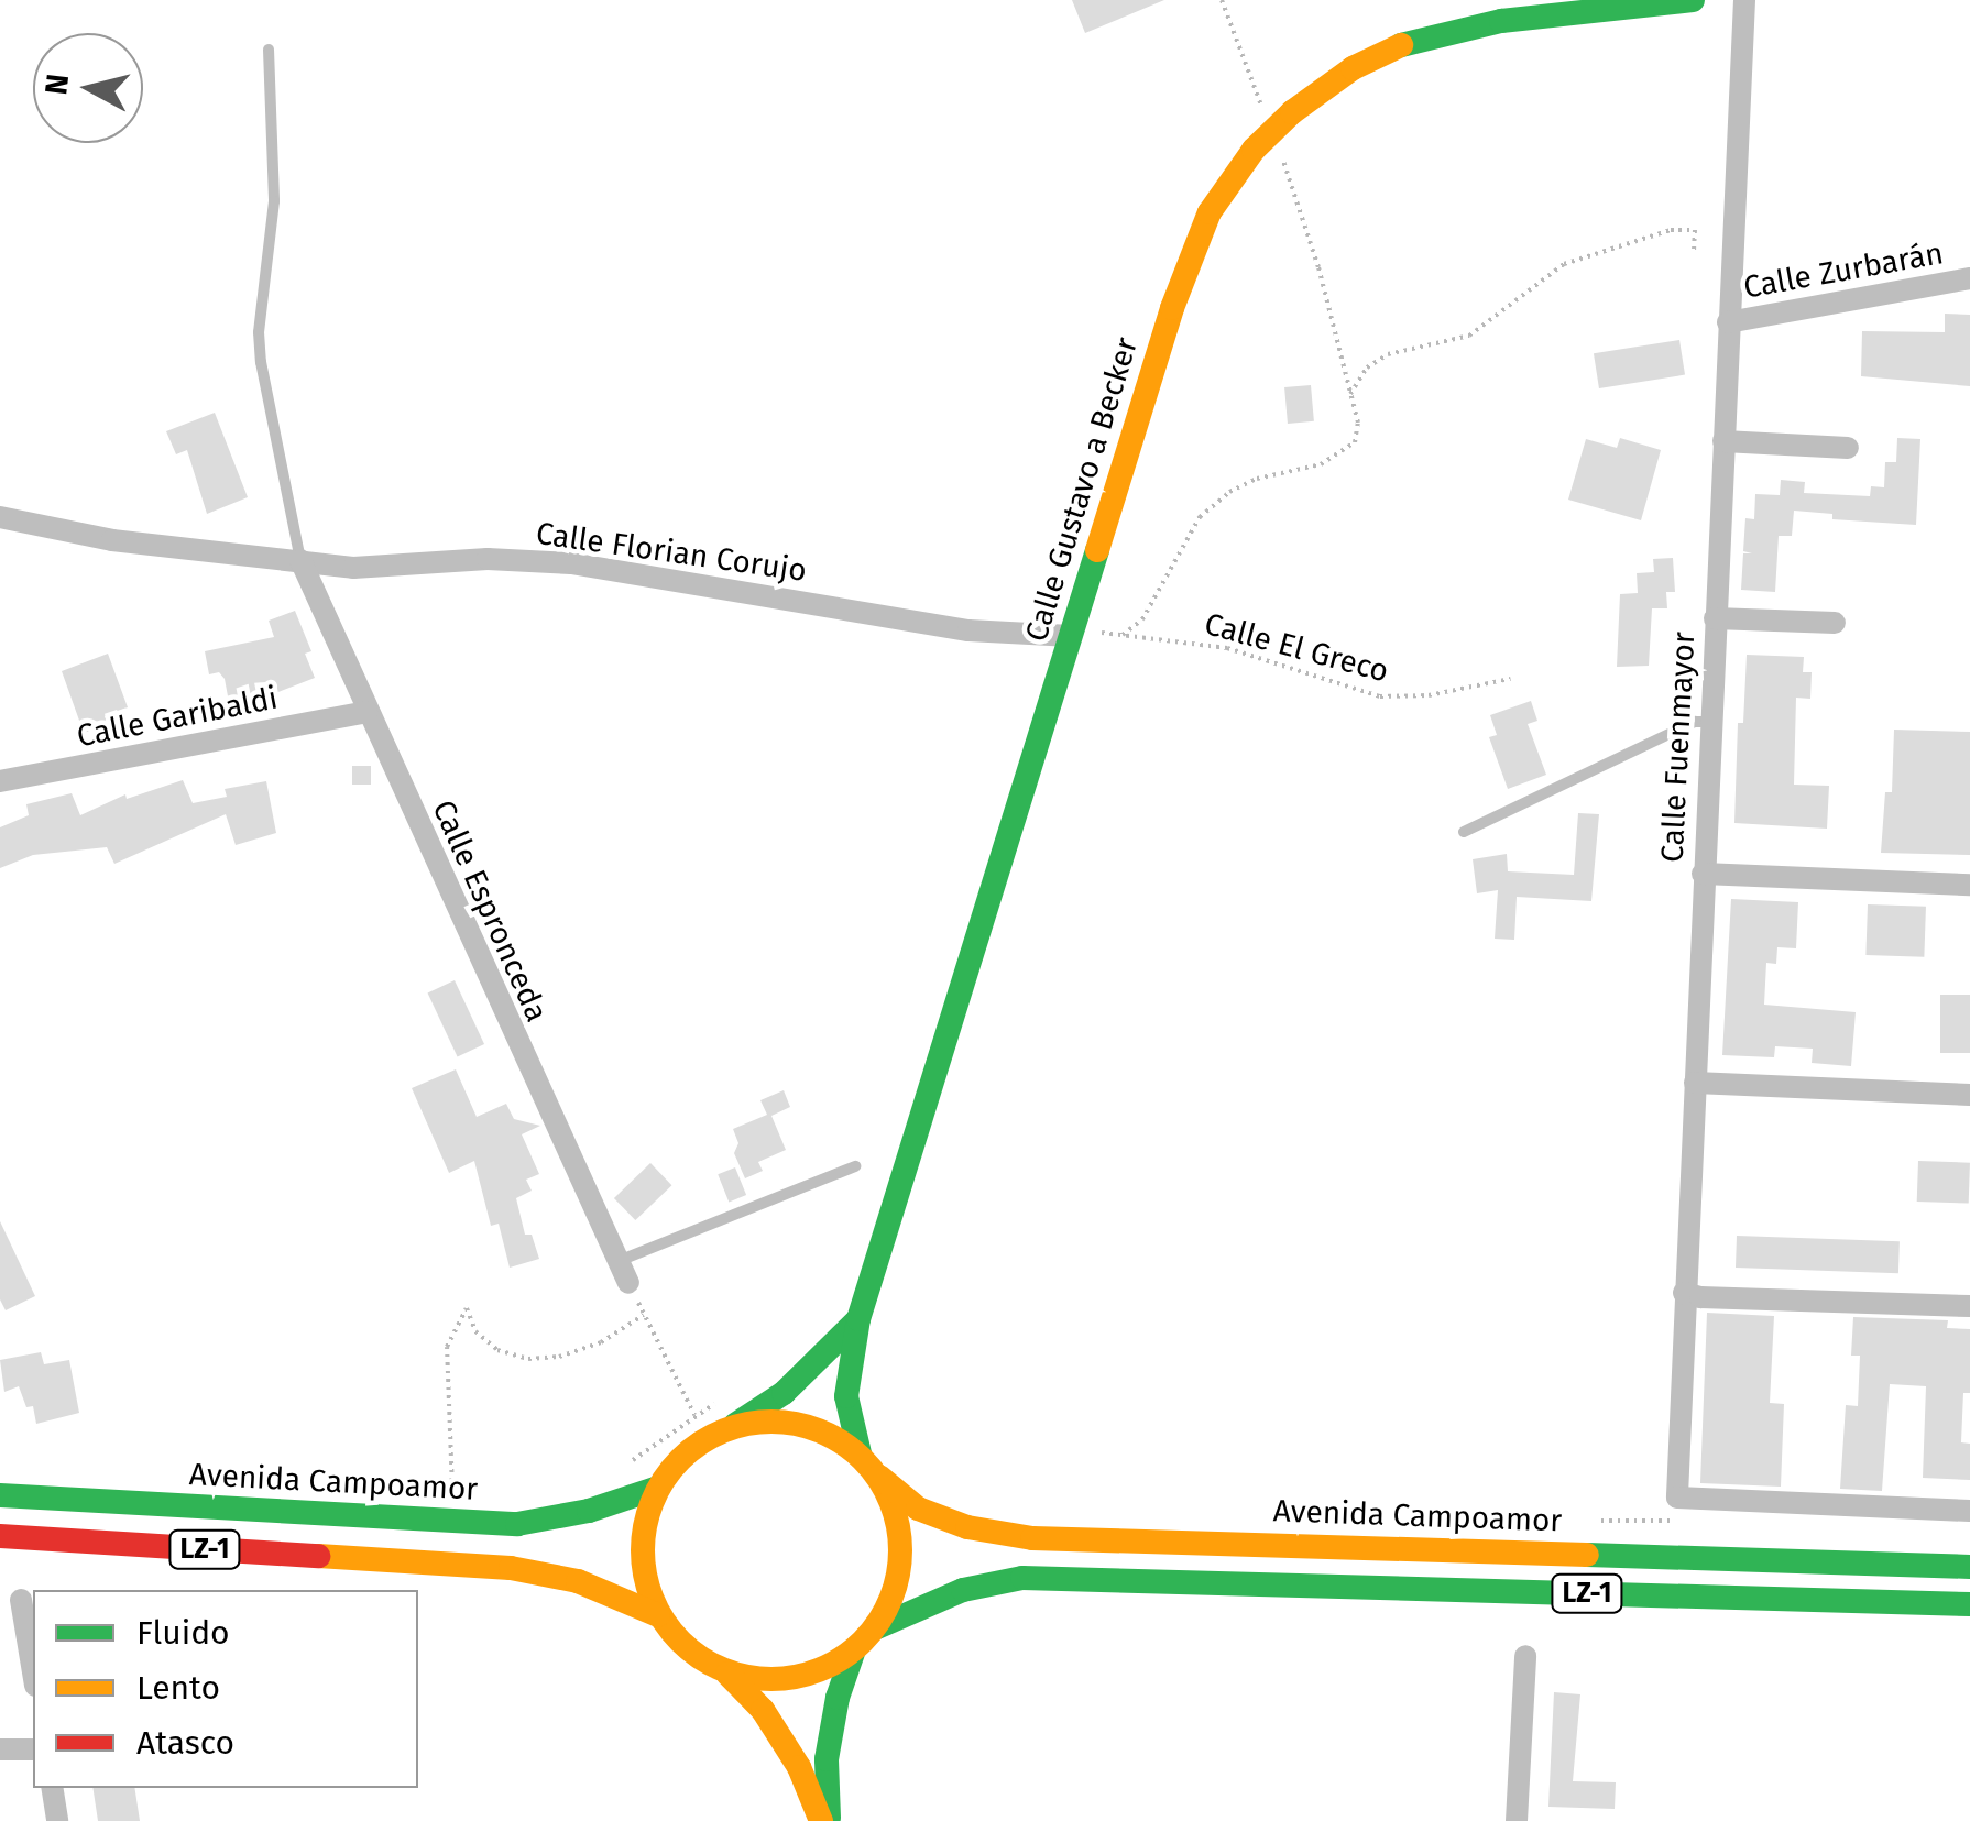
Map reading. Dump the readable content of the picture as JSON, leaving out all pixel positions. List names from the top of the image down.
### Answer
{
  "streets": {
    "main road": ["Calle Gustavo a Becker", "Avenida Campoamor", "LZ-1"],
    "street": [
      "Calle Zurbarán",
      "Calle Florian Corujo",
      "Calle Garibaldi",
      "Calle Fuenmayor",
      "Calle Espronceda"
    ],
    "path": ["Calle El Greco"]
  },
  "crossings": [
    ["Calle Zurbarán", "Calle Fuenmayor"],
    ["Calle Gustavo a Becker", "Calle Florian Corujo"],
    ["Calle Gustavo a Becker", "Calle El Greco"],
    ["Calle Gustavo a Becker", "Avenida Campoamor"],
    ["Calle Gustavo a Becker", "LZ-1"],
    ["Calle Florian Corujo", "Calle El Greco"],
    ["Calle Florian Corujo", "Calle Espronceda"],
    ["Calle Garibaldi", "Calle Espronceda"],
    ["Avenida Campoamor", "LZ-1"]
  ],
  "legend": ["Fluido", "Lento", "Atasco"],
  "north": "left"
}
